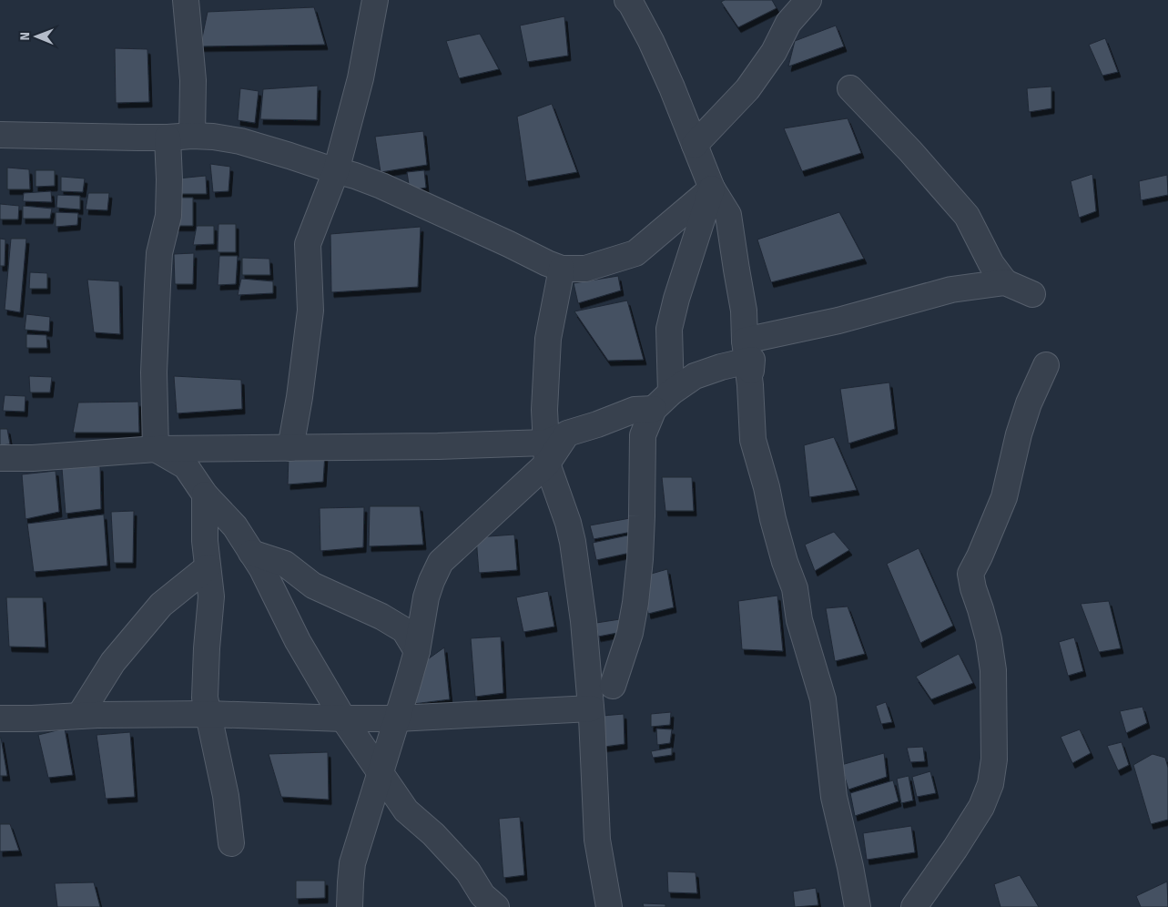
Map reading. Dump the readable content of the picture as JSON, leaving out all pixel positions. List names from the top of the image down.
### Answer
{
  "north": "left"
}
